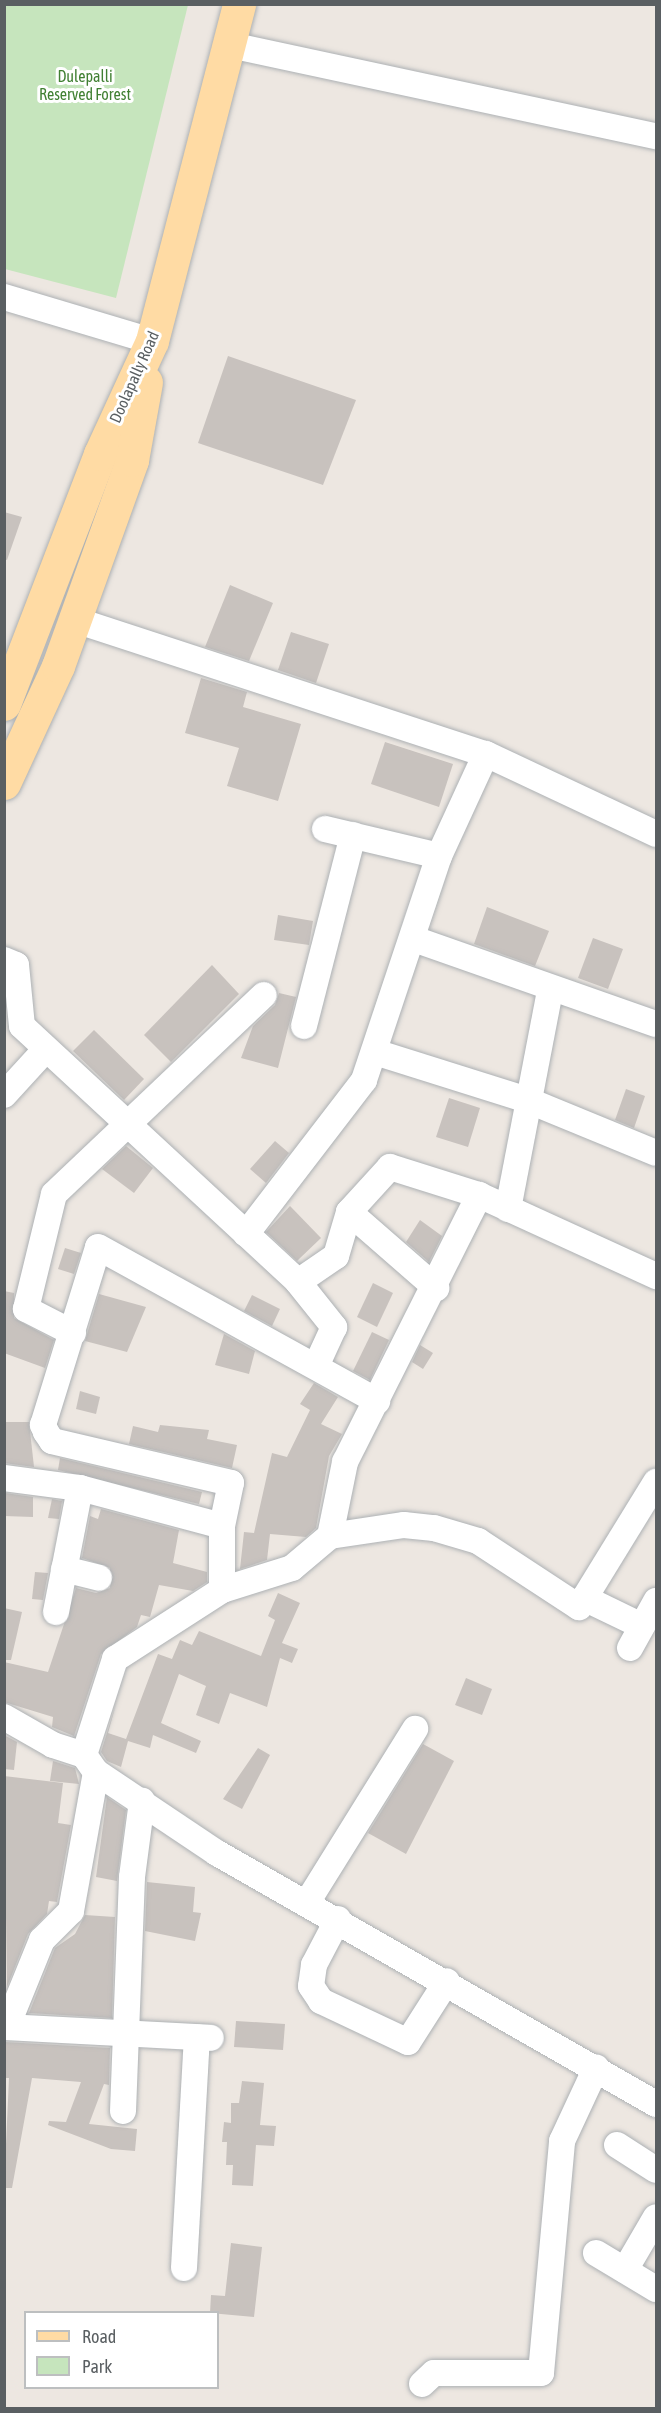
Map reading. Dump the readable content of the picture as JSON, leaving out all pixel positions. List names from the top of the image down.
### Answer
{
  "streets": {
    "main road": ["Doolapally Road"]
  },
  "parks": ["Dulepalli Reserved Forest"],
  "legend": ["Road", "Park"]
}
